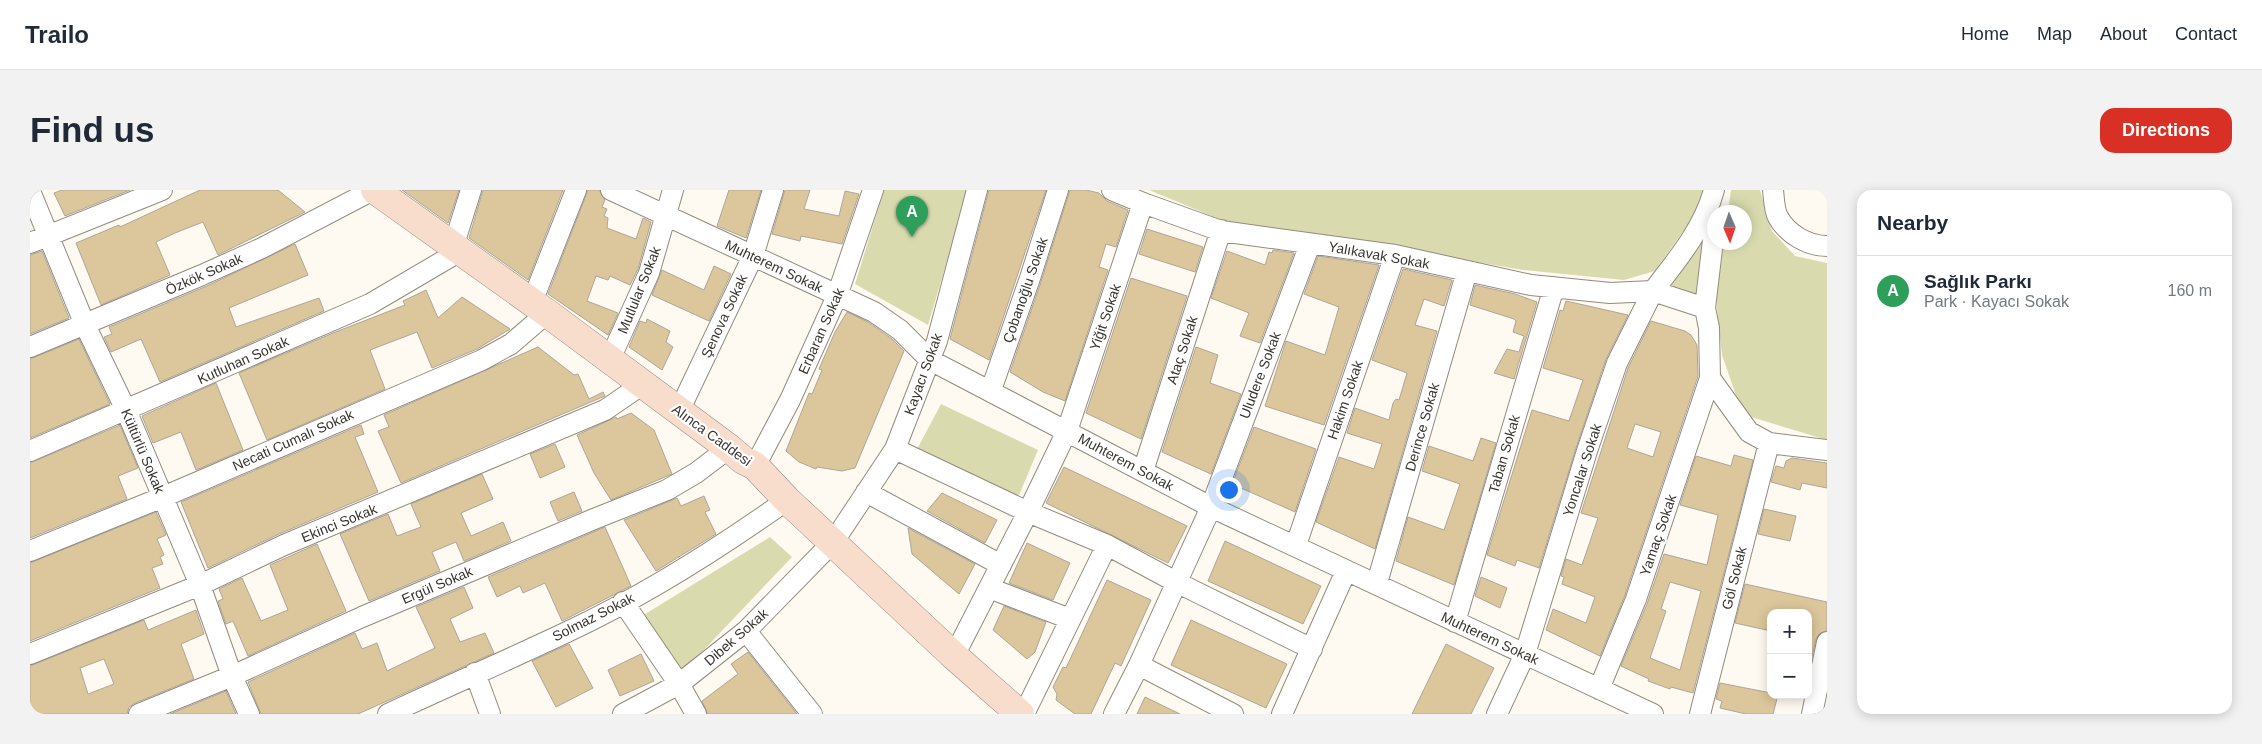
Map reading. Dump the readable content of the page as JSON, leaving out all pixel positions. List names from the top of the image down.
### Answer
{
  "streets": {
    "main road": ["Alınca Caddesi"],
    "street": [
      "Yalıkavak Sokak",
      "Muhterem Sokak",
      "Özkök Sokak",
      "Mutlular Sokak",
      "Çobanoğlu Sokak",
      "Şenova Sokak",
      "Yiğit Sokak",
      "Erbaran Sokak",
      "Ataç Sokak",
      "Kutluhan Sokak",
      "Kayacı Sokak",
      "Uludere Sokak",
      "Hakim Sokak",
      "Derince Sokak",
      "Necati Cumalı Sokak",
      "Kültürlü Sokak",
      "Taban Sokak",
      "Yoncalar Sokak",
      "Ekinci Sokak",
      "Yamaç Sokak",
      "Göl Sokak",
      "Ergül Sokak",
      "Solmaz Sokak",
      "Dibek Sokak"
    ]
  },
  "crossings": [
    ["Yalıkavak Sokak", "Yiğit Sokak"],
    ["Yalıkavak Sokak", "Ataç Sokak"],
    ["Yalıkavak Sokak", "Uludere Sokak"],
    ["Yalıkavak Sokak", "Hakim Sokak"],
    ["Yalıkavak Sokak", "Derince Sokak"],
    ["Yalıkavak Sokak", "Taban Sokak"],
    ["Yalıkavak Sokak", "Yoncalar Sokak"],
    ["Muhterem Sokak", "Mutlular Sokak"],
    ["Muhterem Sokak", "Çobanoğlu Sokak"],
    ["Muhterem Sokak", "Şenova Sokak"],
    ["Muhterem Sokak", "Yiğit Sokak"],
    ["Muhterem Sokak", "Erbaran Sokak"],
    ["Muhterem Sokak", "Ataç Sokak"],
    ["Muhterem Sokak", "Kayacı Sokak"],
    ["Muhterem Sokak", "Uludere Sokak"],
    ["Muhterem Sokak", "Hakim Sokak"],
    ["Muhterem Sokak", "Derince Sokak"],
    ["Muhterem Sokak", "Taban Sokak"],
    ["Muhterem Sokak", "Yoncalar Sokak"],
    ["Muhterem Sokak", "Yamaç Sokak"],
    ["Özkök Sokak", "Alınca Caddesi"],
    ["Özkök Sokak", "Kültürlü Sokak"],
    ["Mutlular Sokak", "Alınca Caddesi"],
    ["Şenova Sokak", "Alınca Caddesi"],
    ["Yiğit Sokak", "Alınca Caddesi"],
    ["Erbaran Sokak", "Alınca Caddesi"],
    ["Kutluhan Sokak", "Alınca Caddesi"],
    ["Kutluhan Sokak", "Kültürlü Sokak"],
    ["Kayacı Sokak", "Alınca Caddesi"],
    ["Kayacı Sokak", "Dibek Sokak"],
    ["Alınca Caddesi", "Necati Cumalı Sokak"],
    ["Alınca Caddesi", "Ekinci Sokak"],
    ["Alınca Caddesi", "Ergül Sokak"],
    ["Alınca Caddesi", "Solmaz Sokak"],
    ["Alınca Caddesi", "Dibek Sokak"],
    ["Necati Cumalı Sokak", "Kültürlü Sokak"],
    ["Kültürlü Sokak", "Ekinci Sokak"],
    ["Kültürlü Sokak", "Ergül Sokak"]
  ],
  "north": "bottom",
  "page": {
    "header": "Trailo",
    "nav": [
      "Home",
      "Map",
      "About",
      "Contact"
    ],
    "buttons": "Directions",
    "title": "Find us",
    "heading": "Nearby",
    "pins": "A",
    "list": [
      {
        "mark": "A",
        "name": "Sağlık Parkı",
        "note": "Park · Kayacı Sokak",
        "value": "160 m"
      }
    ],
    "map_buttons": ["+", "−"]
  }
}
